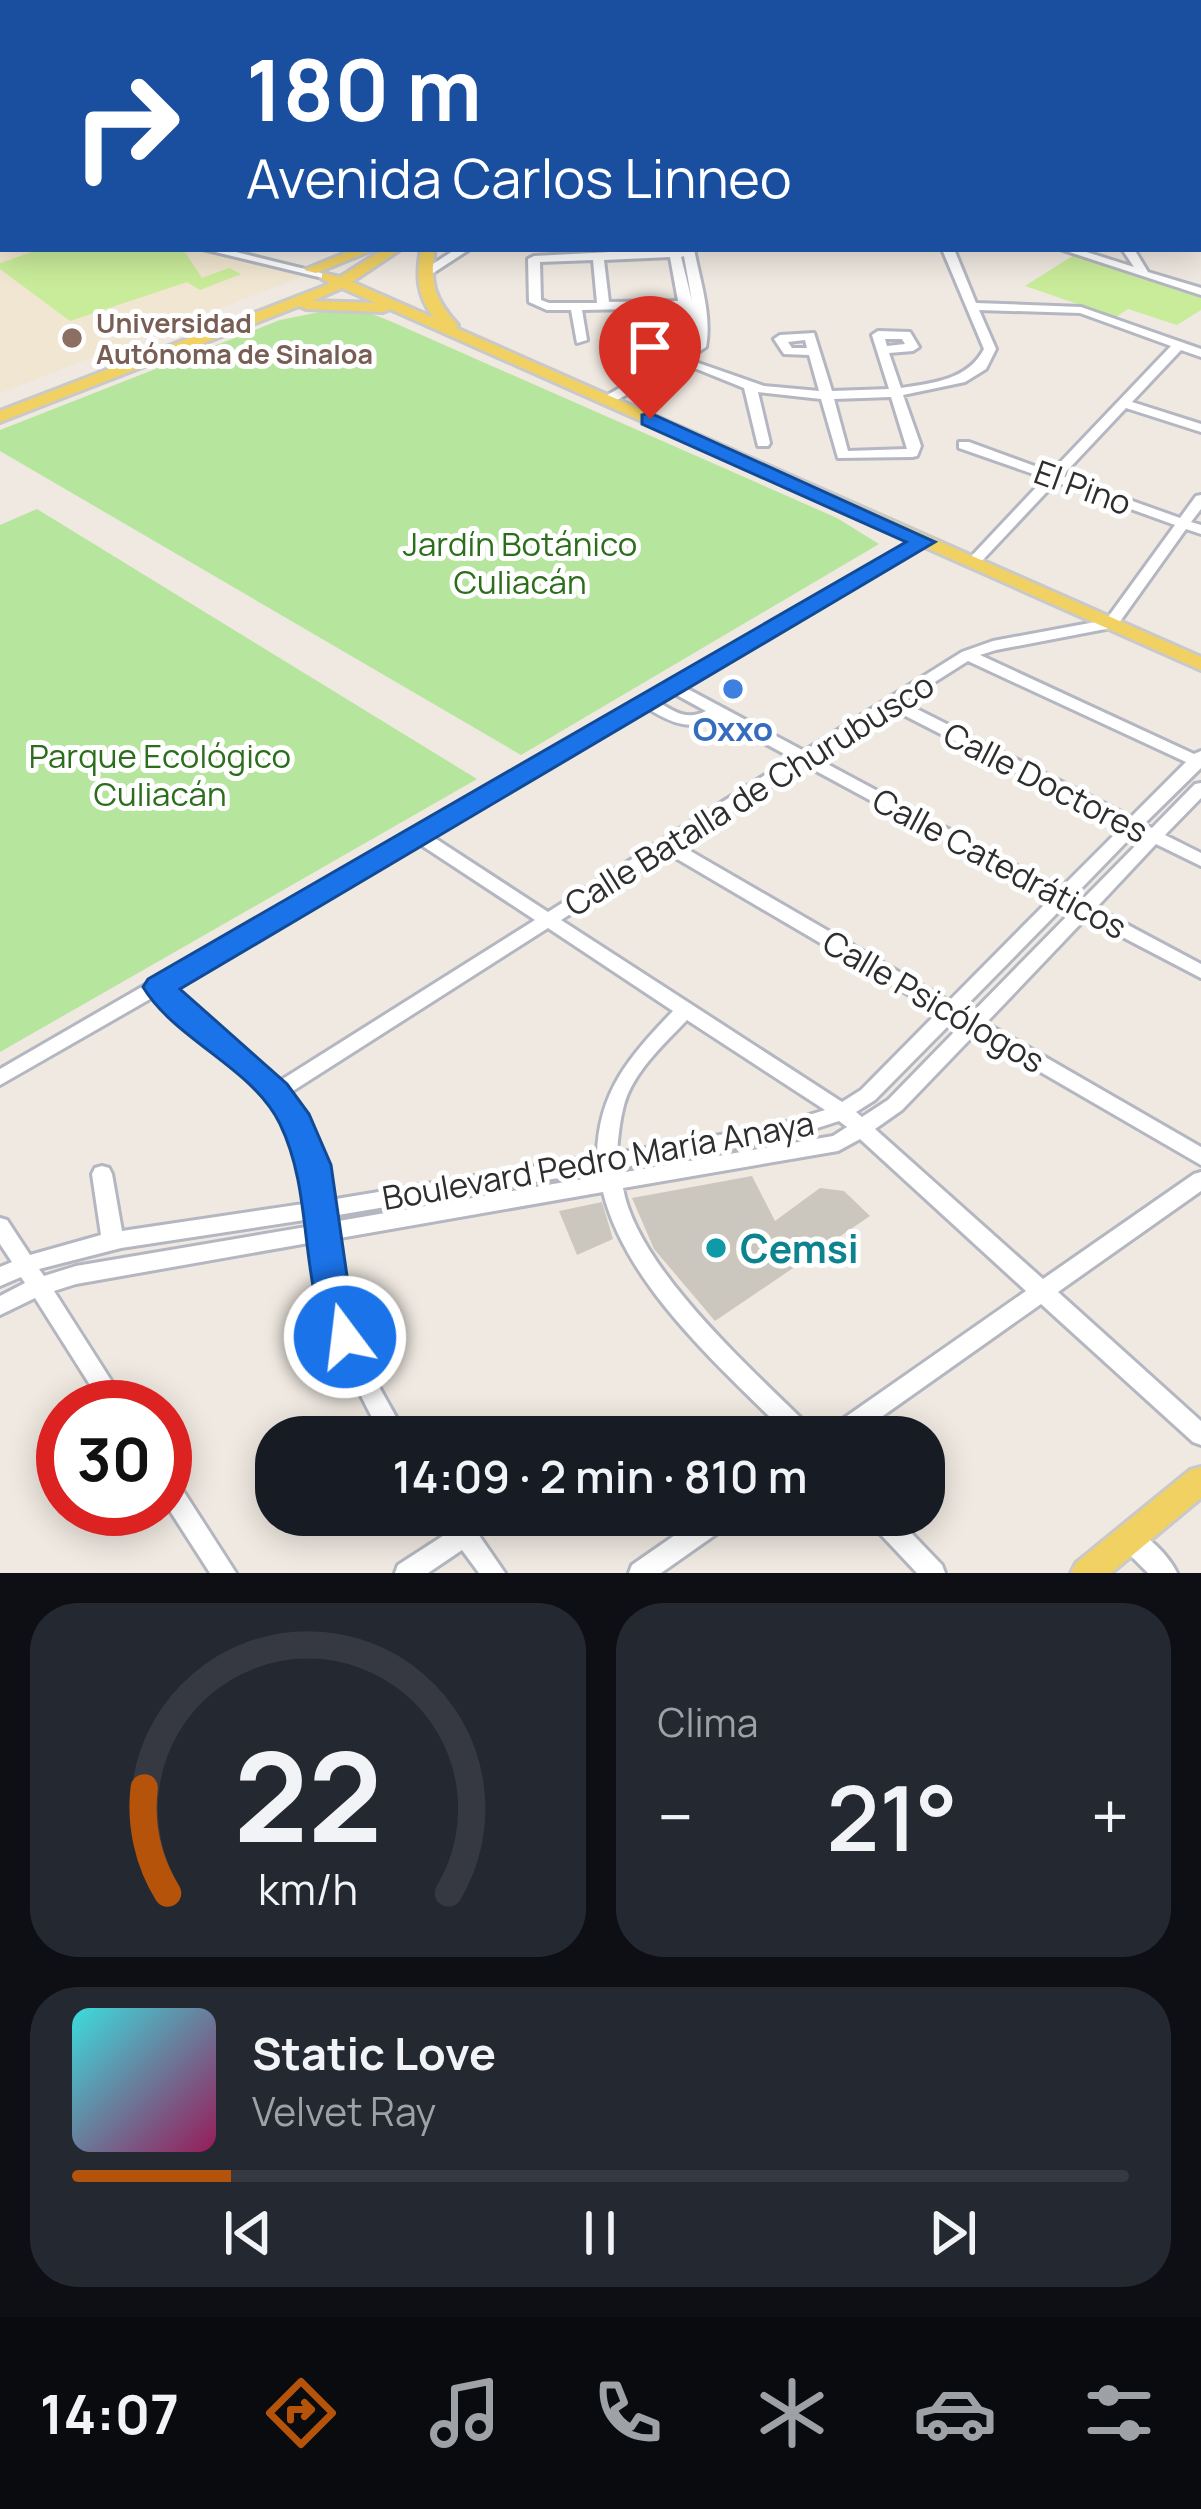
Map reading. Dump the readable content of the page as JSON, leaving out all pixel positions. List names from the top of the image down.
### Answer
{
  "streets": {
    "street": [
      "El Pino",
      "Calle Doctores",
      "Calle Batalla de Churubusco",
      "Calle Catedráticos",
      "Calle Psicólogos",
      "Boulevard Pedro María Anaya"
    ]
  },
  "crossings": [
    ["Calle Doctores", "Calle Batalla de Churubusco"],
    ["Calle Doctores", "Boulevard Pedro María Anaya"],
    ["Calle Batalla de Churubusco", "Calle Catedráticos"],
    ["Calle Batalla de Churubusco", "Calle Psicólogos"],
    ["Calle Catedráticos", "Boulevard Pedro María Anaya"],
    ["Calle Psicólogos", "Boulevard Pedro María Anaya"]
  ],
  "parks": ["Jardín Botánico Culiacán", "Parque Ecológico Culiacán"],
  "places": ["Universidad Autónoma de Sinaloa", "Oxxo", "Cemsi"],
  "page": {
    "turn": ["180 m", "Avenida Carlos Linneo"],
    "limit": "30",
    "trip": "14:09 · 2 min · 810 m",
    "tile": "Clima",
    "heat": ["−", "21°", "+"],
    "song": ["Static Love", "Velvet Ray"],
    "tabs": "14:07",
    "gauge": ["22", "km/h"]
  }
}
